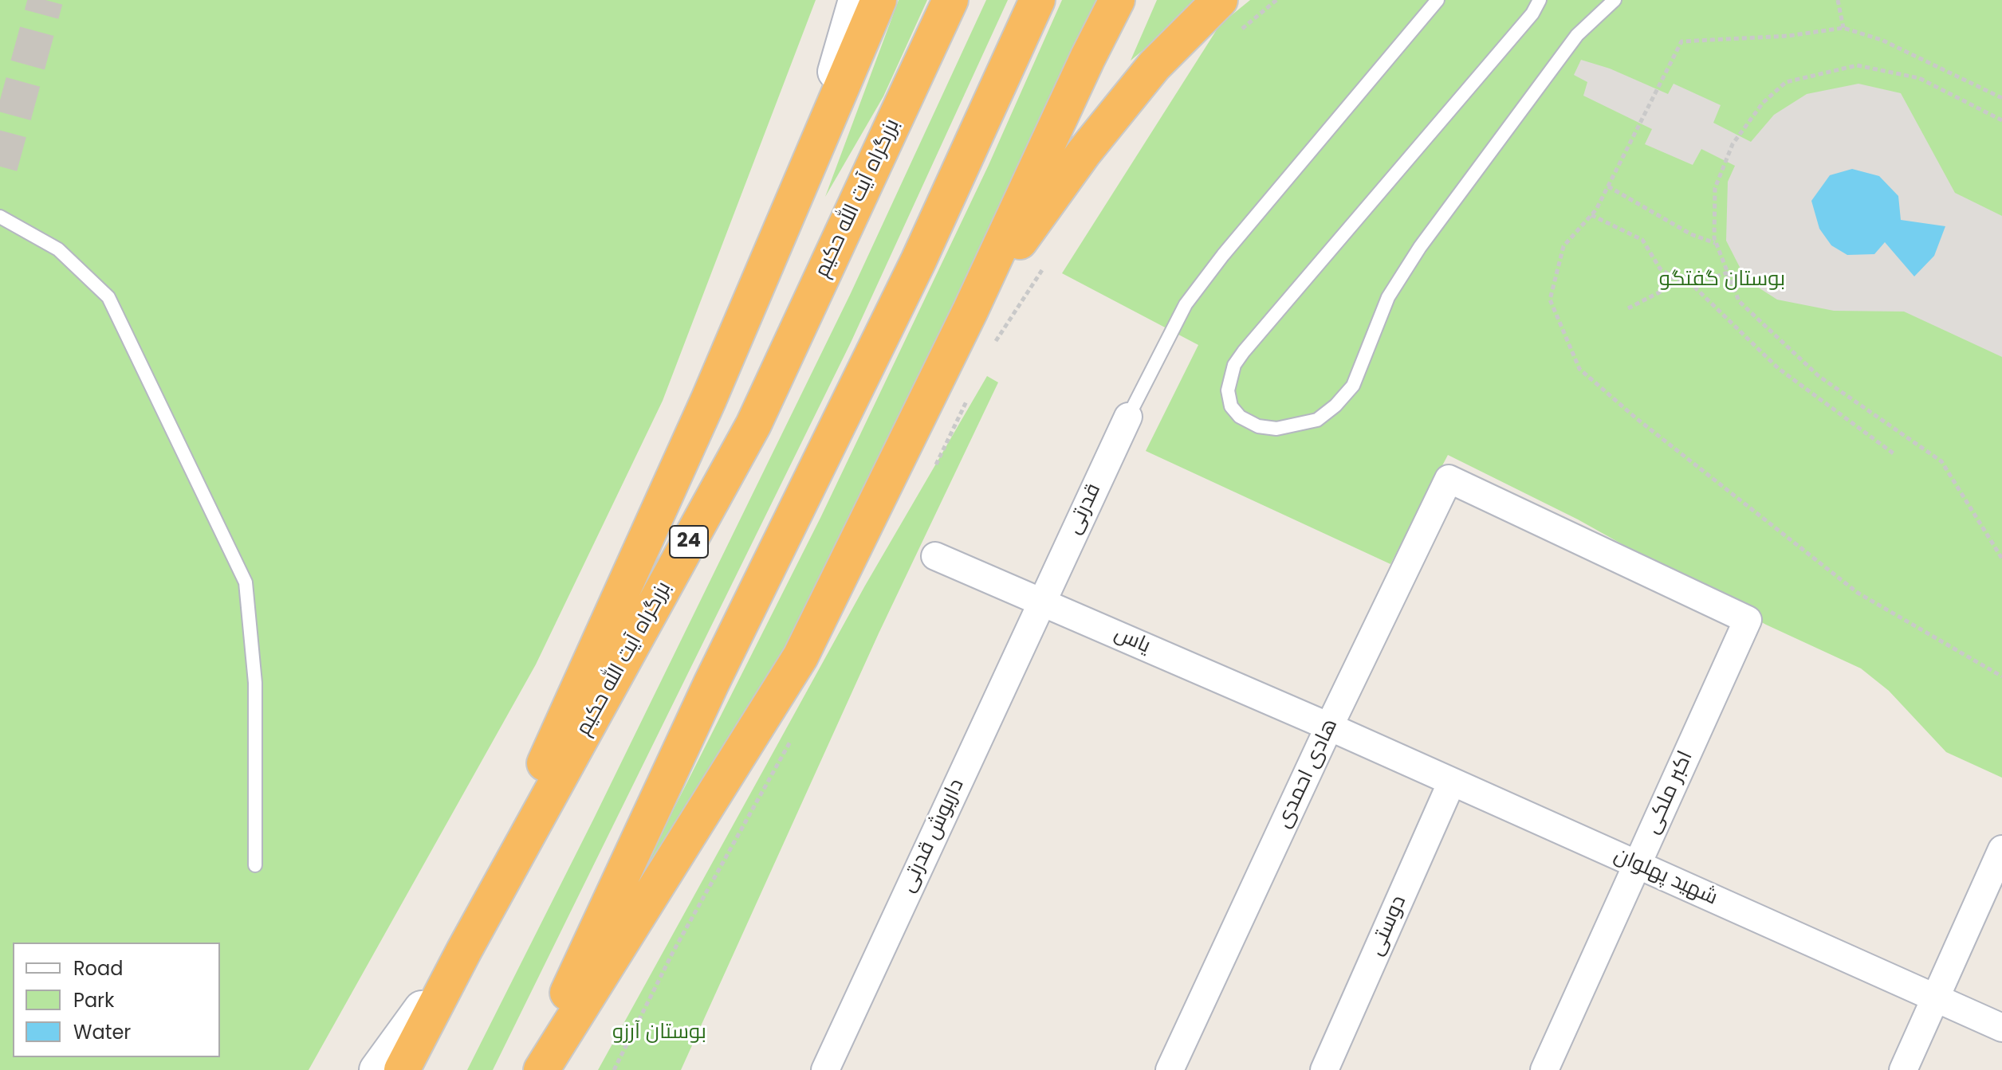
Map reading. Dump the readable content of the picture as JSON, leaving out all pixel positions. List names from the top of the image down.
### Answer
{
  "streets": {
    "highway": ["بزرگراه آیت الله حکیم", "24"],
    "street": [
      "قدرتی",
      "یاس",
      "هادی احمدی",
      "اکبر ملکی",
      "داریوش قدرتی",
      "شهید پهلوان",
      "دوستی"
    ]
  },
  "crossings": [
    ["قدرتی", "یاس"],
    ["قدرتی", "داریوش قدرتی"],
    ["یاس", "هادی احمدی"],
    ["یاس", "داریوش قدرتی"],
    ["یاس", "شهید پهلوان"],
    ["هادی احمدی", "اکبر ملکی"],
    ["هادی احمدی", "شهید پهلوان"],
    ["اکبر ملکی", "شهید پهلوان"],
    ["شهید پهلوان", "دوستی"]
  ],
  "parks": ["بوستان گفتگو", "بوستان آرزو"],
  "legend": ["Road", "Park", "Water"]
}
